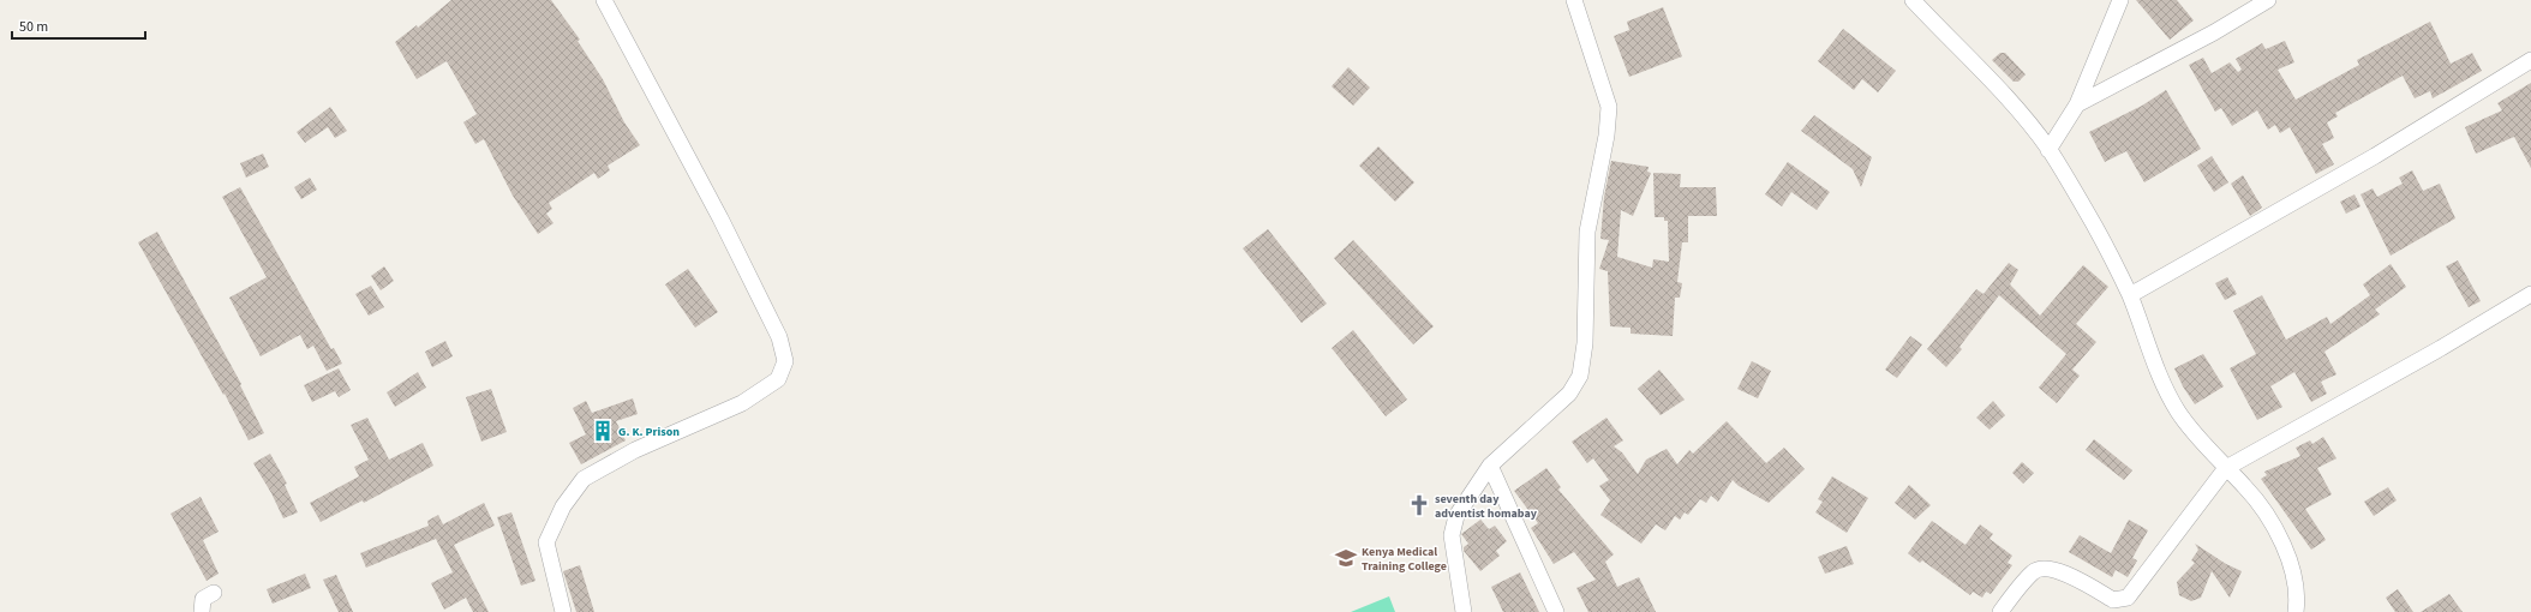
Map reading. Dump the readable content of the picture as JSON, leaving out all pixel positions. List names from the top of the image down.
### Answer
{
  "places": {
    "building": ["G. K. Prison"],
    "church": ["seventh day adventist homabay"],
    "school or university": ["Kenya Medical Training College"]
  },
  "scale_bar": "50 m"
}
